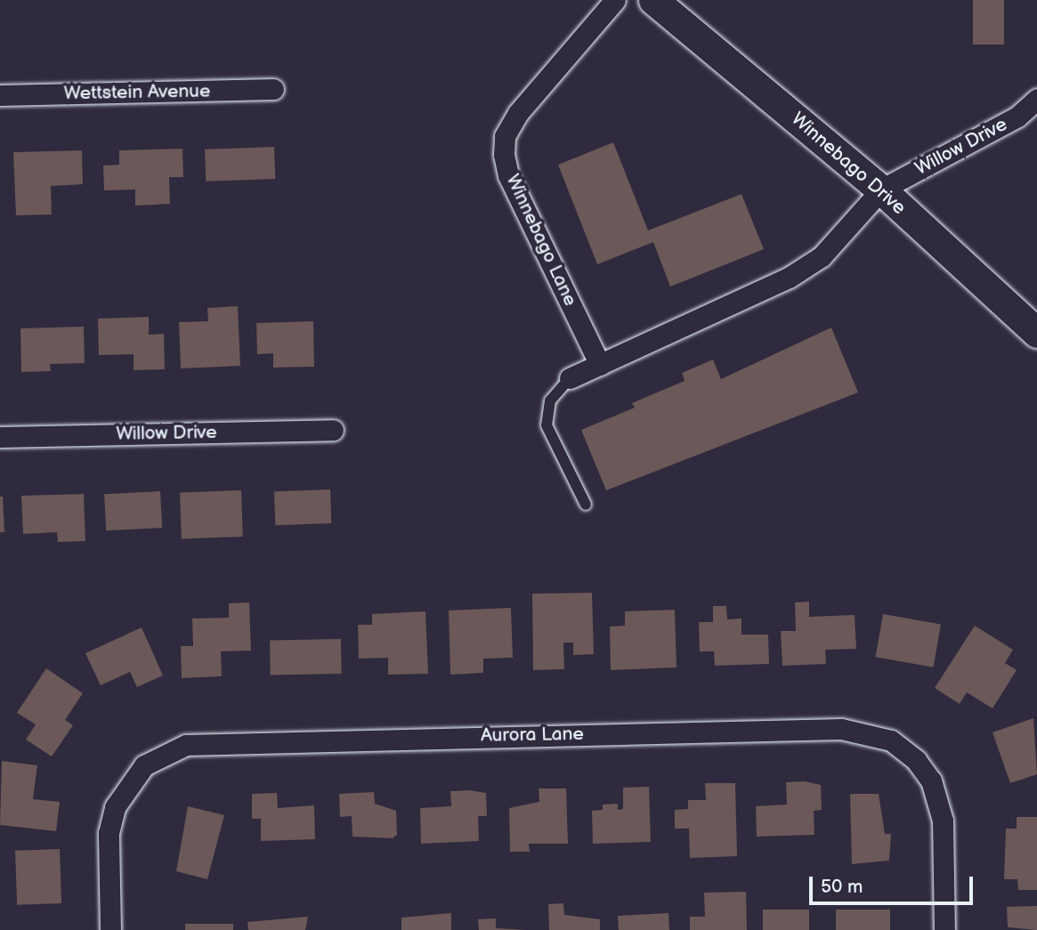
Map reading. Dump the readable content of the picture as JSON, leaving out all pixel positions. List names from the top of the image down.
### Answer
{
  "streets": {
    "main road": ["Winnebago Drive"],
    "street": [
      "Wettstein Avenue",
      "Willow Drive",
      "Winnebago Lane",
      "Aurora Lane"
    ]
  },
  "crossings": [
    ["Willow Drive", "Winnebago Drive"]
  ],
  "scale_bar": "50 m"
}
